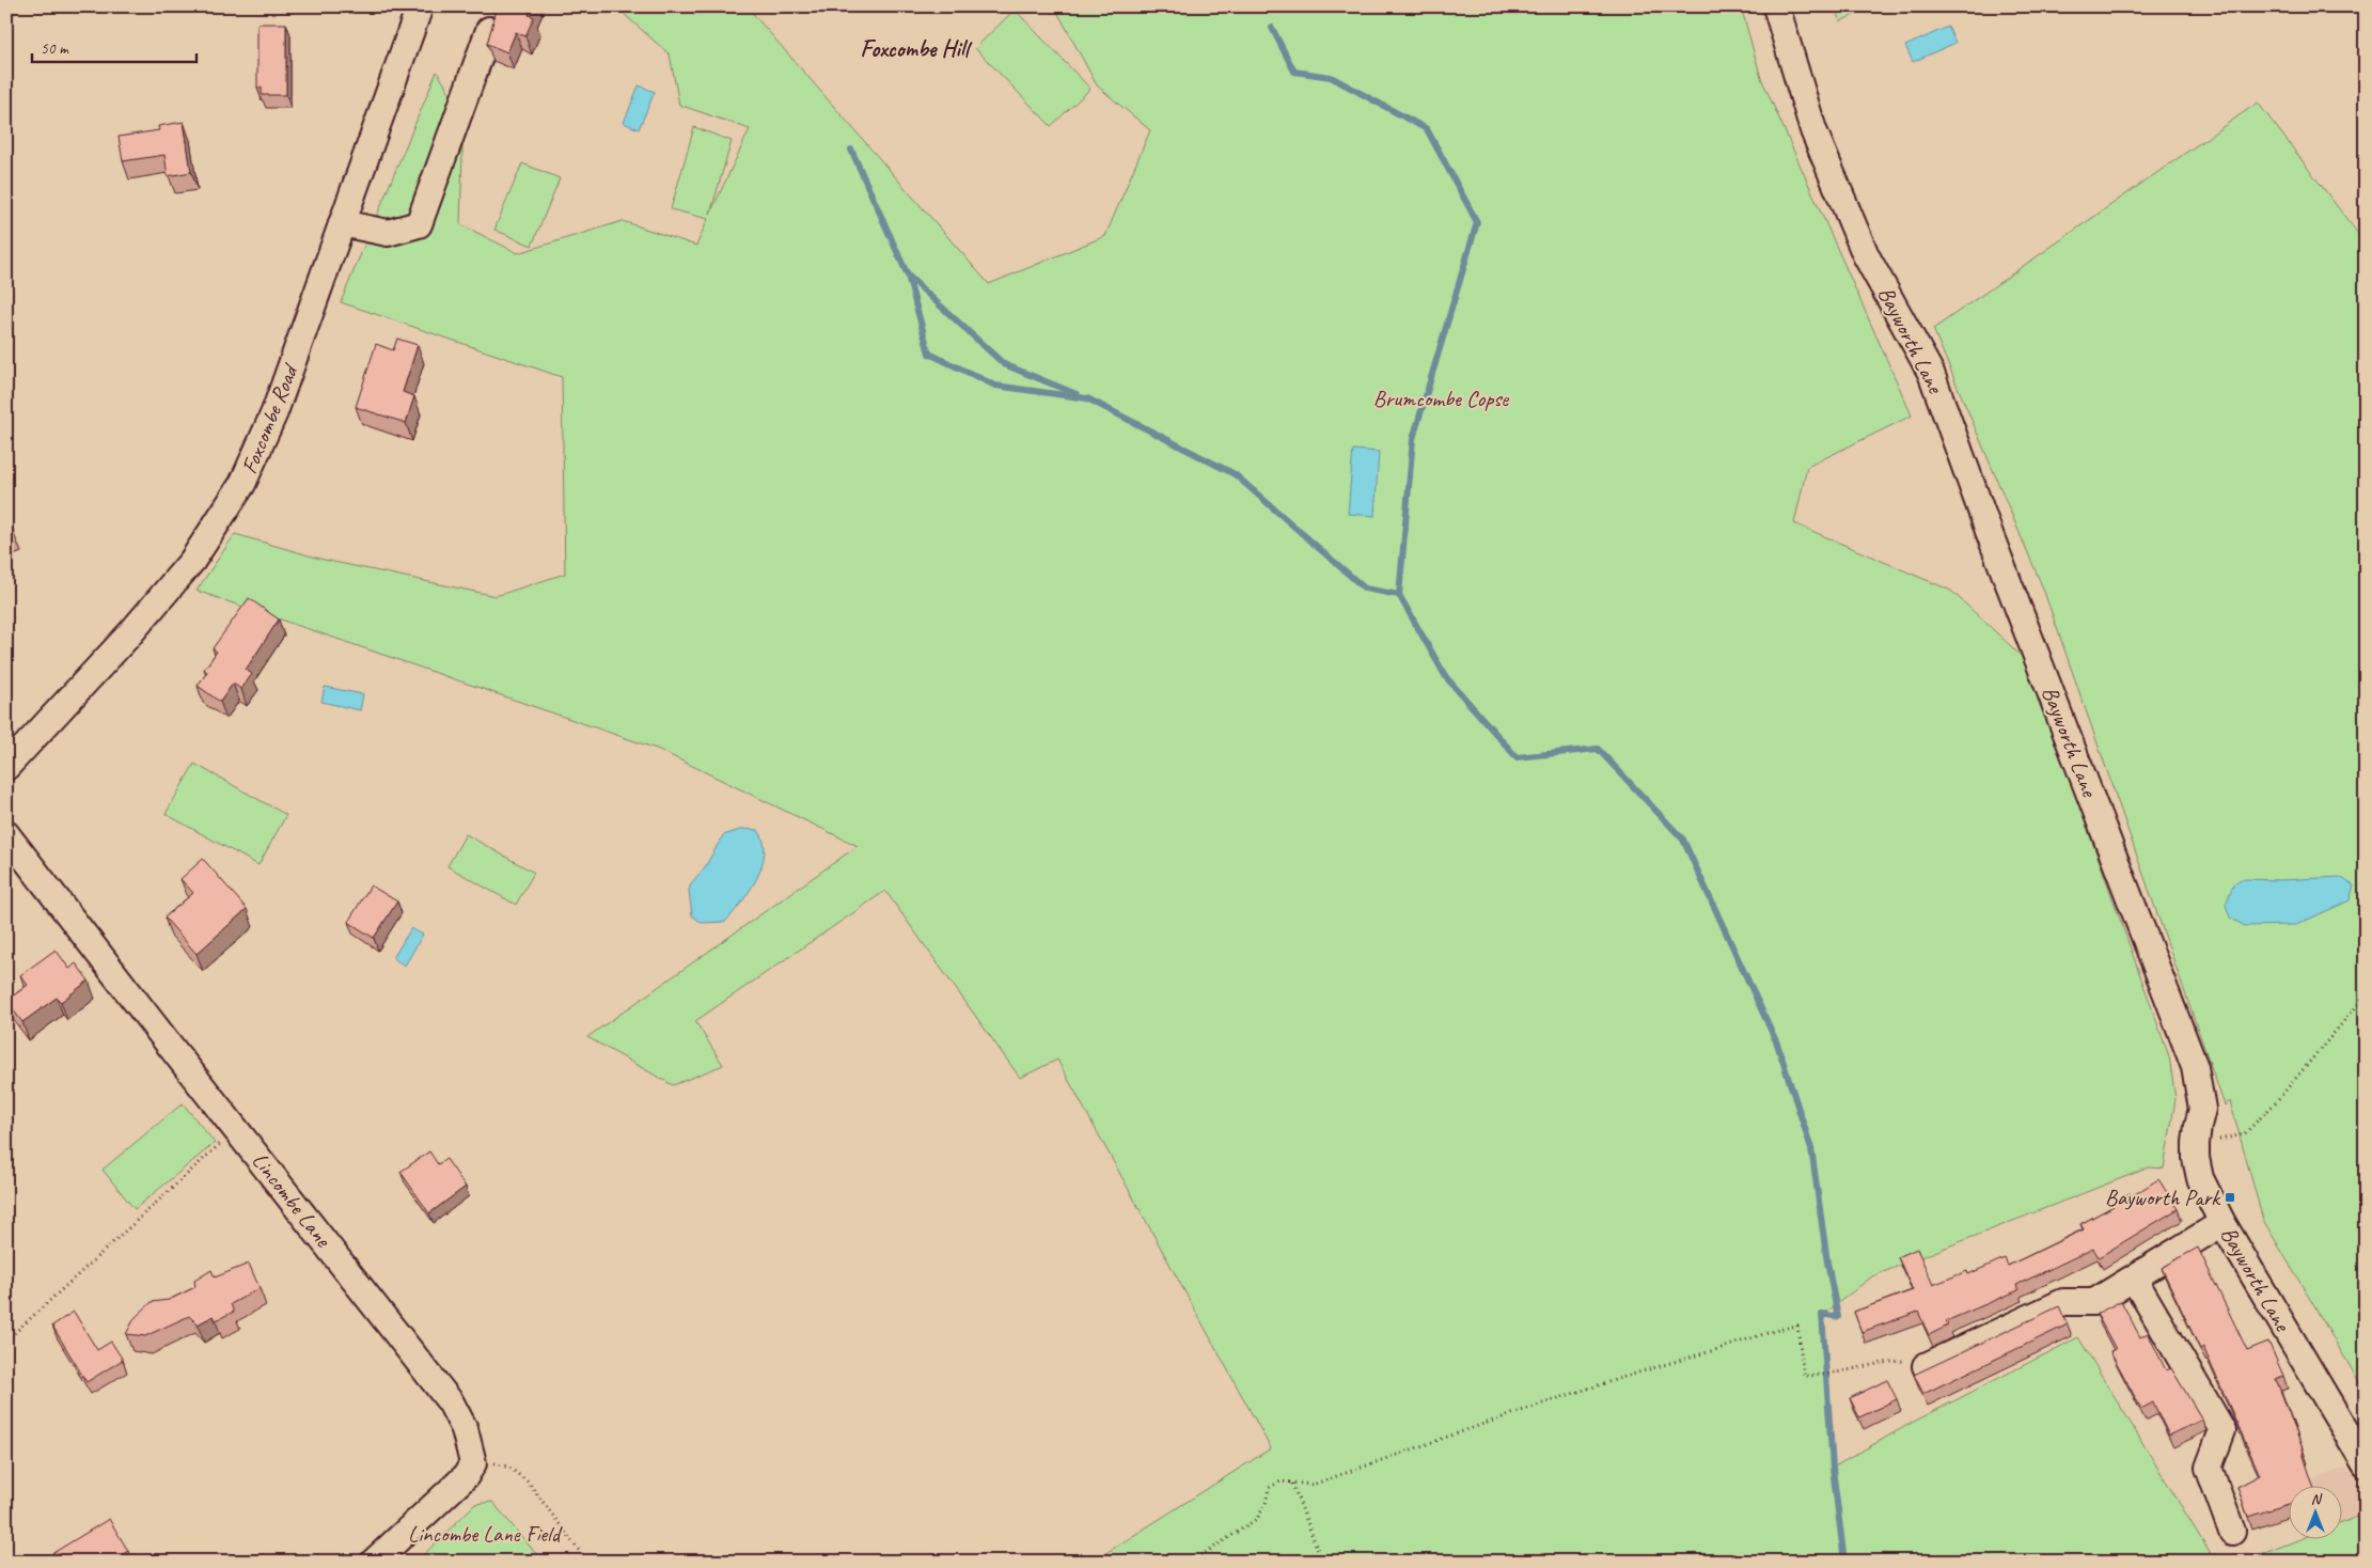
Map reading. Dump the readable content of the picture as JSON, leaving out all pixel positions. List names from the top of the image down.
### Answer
{
  "streets": {
    "street": ["Bayworth Lane", "Foxcombe Road", "Lincombe Lane"]
  },
  "districts": ["Foxcombe Hill"],
  "parks": ["Brumcombe Copse", "Lincombe Lane Field"],
  "places": {
    "transit": ["Bayworth Park"]
  },
  "scale_bar": "50 m",
  "north": "top"
}
